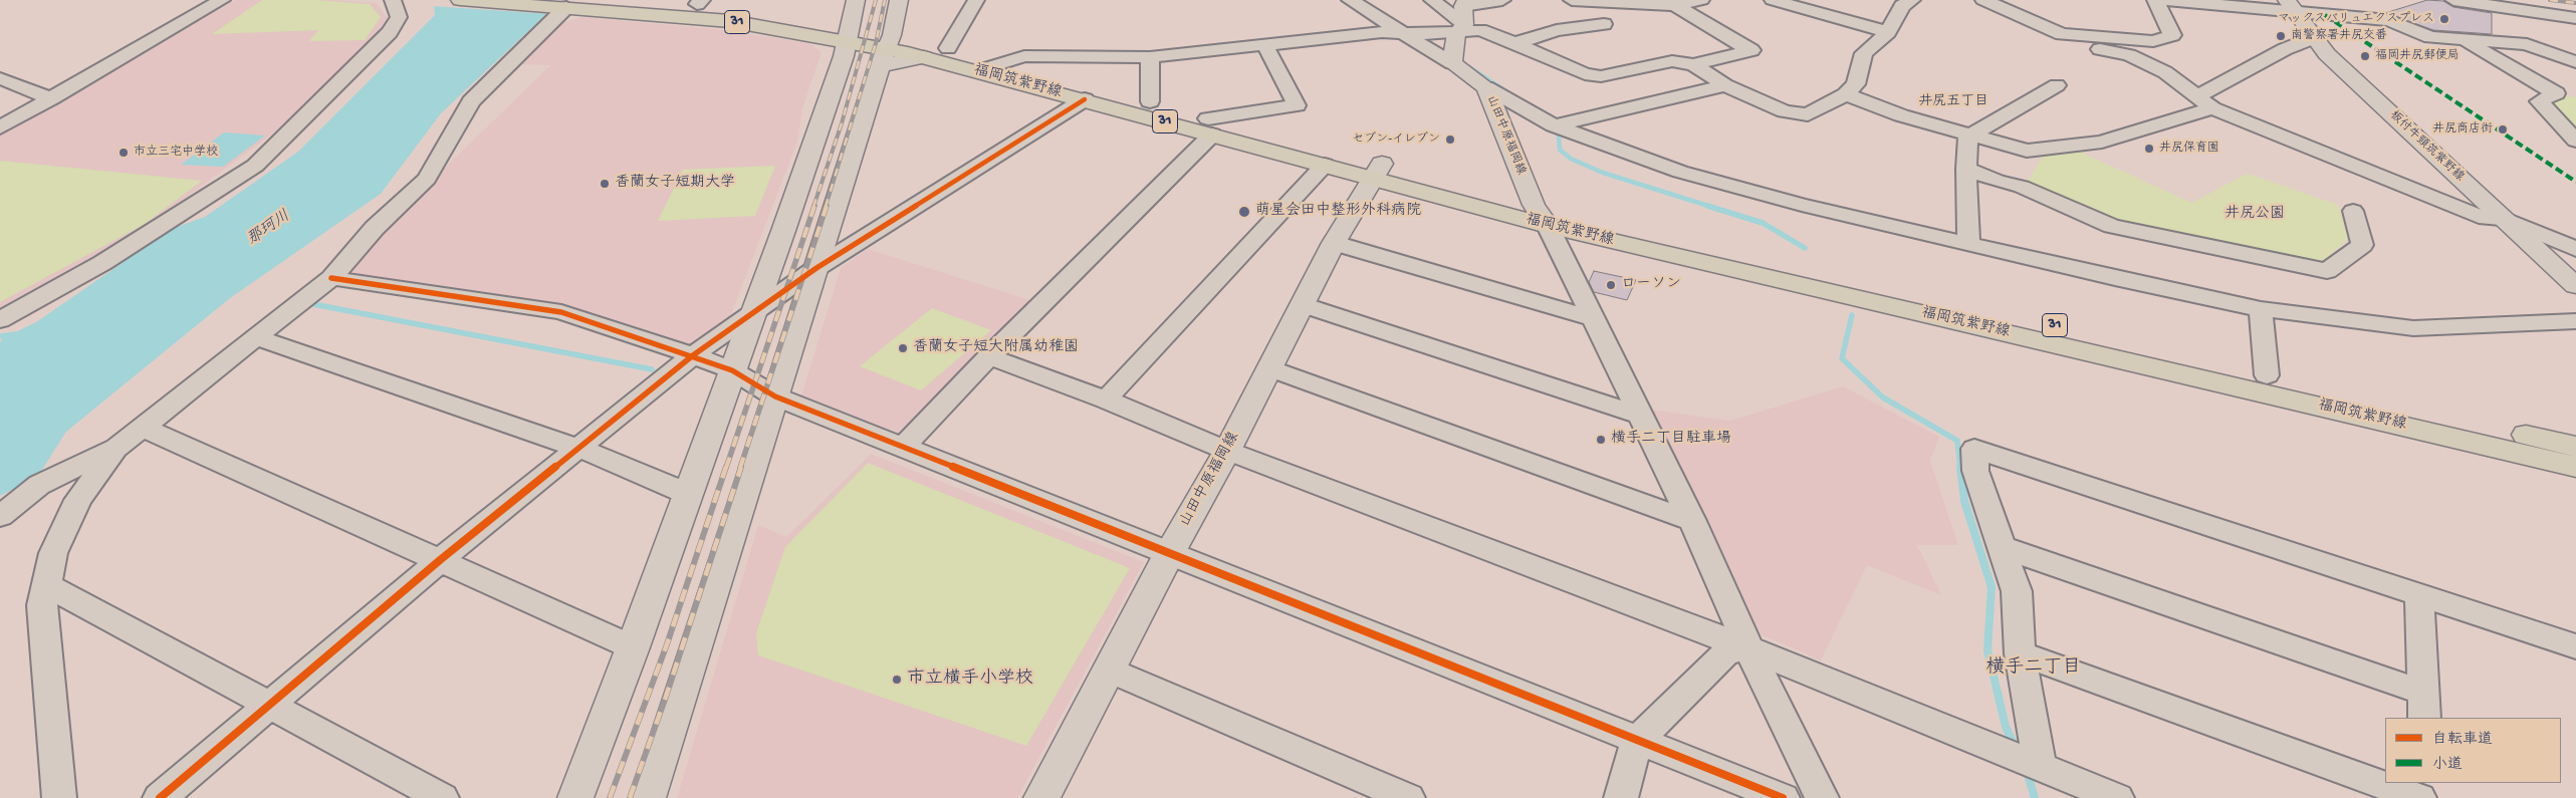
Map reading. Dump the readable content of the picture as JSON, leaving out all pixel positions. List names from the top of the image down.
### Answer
{
  "streets": {
    "main road": ["31", "福岡筑紫野線"],
    "street": ["山田中原福岡線", "板付牛頸筑紫野線"]
  },
  "crossings": [
    ["31", "福岡筑紫野線"],
    ["福岡筑紫野線", "山田中原福岡線"]
  ],
  "districts": ["井尻五丁目", "横手二丁目"],
  "water": ["那珂川"],
  "parks": ["井尻公園"],
  "places": [
    "マックスバリュエクスプレス",
    "南警察署井尻交番",
    "福岡井尻郵便局",
    "井尻商店街",
    "セブン-イレブン",
    "井尻保育園",
    "市立三宅中学校",
    "香蘭女子短期大学",
    "萌星会田中整形外科病院",
    "ローソン",
    "香蘭女子短大附属幼稚園",
    "横手二丁目駐車場",
    "市立横手小学校"
  ],
  "legend": ["自転車道", "小道"]
}
